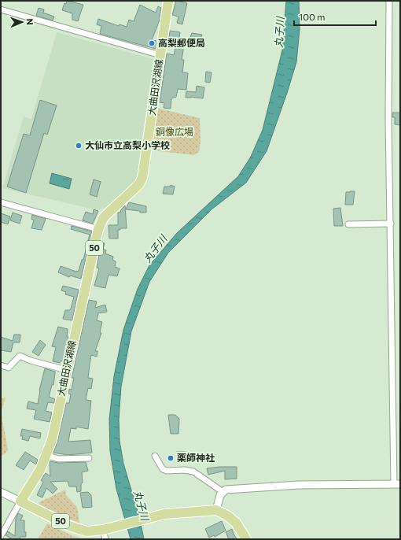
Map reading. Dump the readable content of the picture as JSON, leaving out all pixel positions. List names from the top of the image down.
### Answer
{
  "streets": {
    "main road": ["大曲田沢湖線", "50"]
  },
  "crossings": [
    ["大曲田沢湖線", "50"]
  ],
  "water": ["丸子川"],
  "parks": ["銅像広場"],
  "places": ["高梨郵便局", "大仙市立高梨小学校", "薬師神社"],
  "scale_bar": "100 m",
  "north": "right"
}
